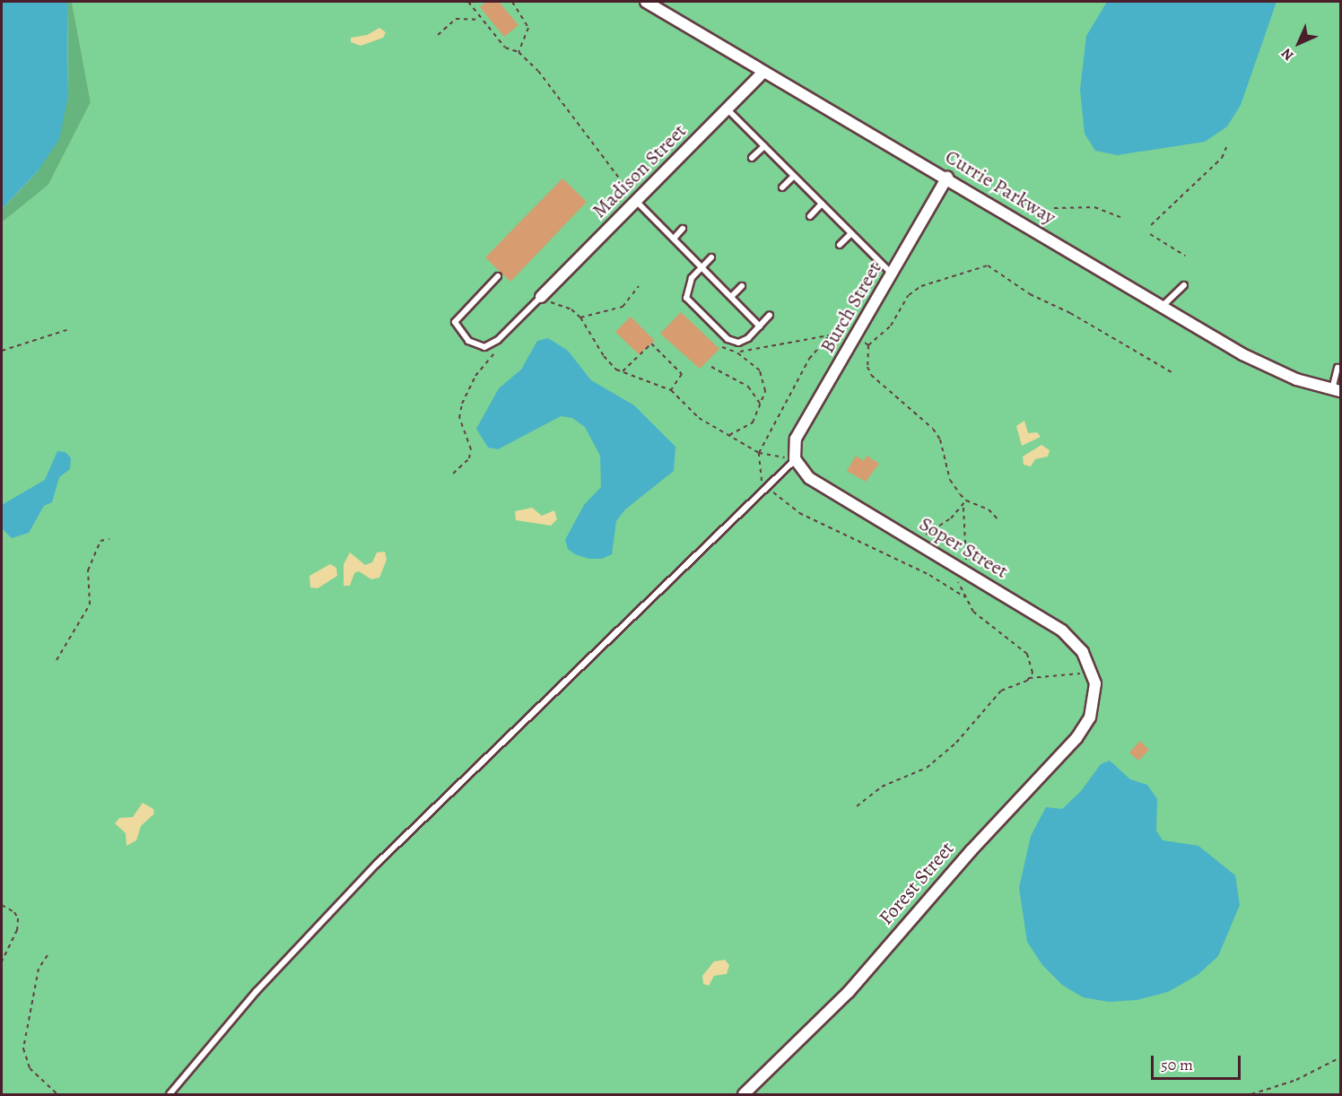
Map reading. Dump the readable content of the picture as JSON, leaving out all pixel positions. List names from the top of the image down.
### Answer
{
  "streets": {
    "street": [
      "Madison Street",
      "Currie Parkway",
      "Burch Street",
      "Soper Street",
      "Forest Street"
    ]
  },
  "crossings": [
    ["Madison Street", "Currie Parkway"],
    ["Currie Parkway", "Burch Street"],
    ["Burch Street", "Soper Street"],
    ["Soper Street", "Forest Street"]
  ],
  "scale_bar": "50 m",
  "north": "bottom left"
}
